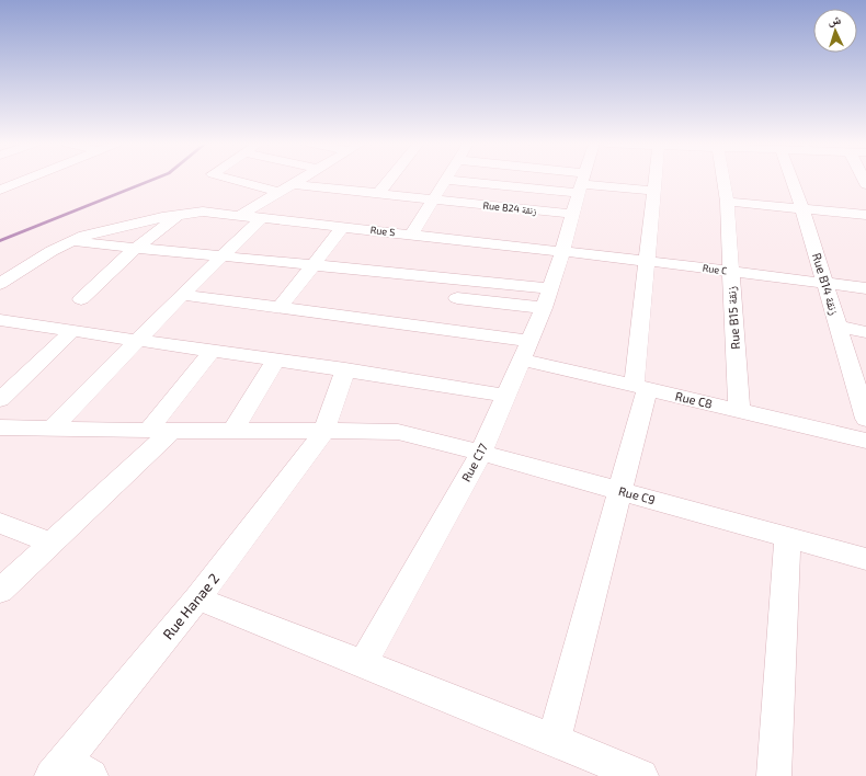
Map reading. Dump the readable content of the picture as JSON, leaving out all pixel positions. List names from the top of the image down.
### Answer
{
  "streets": {
    "street": [
      "Rue B24 زنقة",
      "Rue S",
      "Rue C",
      "Rue B14 زنقة",
      "Rue B15 زنقة",
      "Rue C8",
      "Rue C17",
      "Rue C9",
      "Rue Hanae 2"
    ]
  },
  "crossings": [
    ["Rue B24 زنقة", "Rue C17"],
    ["Rue S", "Rue C"],
    ["Rue S", "Rue C17"],
    ["Rue C", "Rue B14 زنقة"],
    ["Rue C", "Rue B15 زنقة"],
    ["Rue C", "Rue C17"],
    ["Rue B15 زنقة", "Rue C8"],
    ["Rue C8", "Rue C17"],
    ["Rue C17", "Rue C9"],
    ["Rue C9", "Rue Hanae 2"]
  ],
  "north": "top"
}
